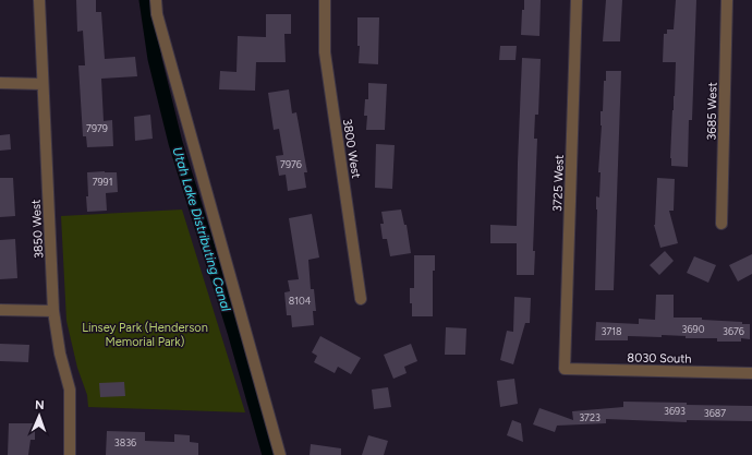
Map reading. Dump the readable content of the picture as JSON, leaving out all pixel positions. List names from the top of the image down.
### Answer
{
  "streets": {
    "street": [
      "3685 West",
      "3800 West",
      "3725 West",
      "3850 West",
      "8030 South"
    ]
  },
  "crossings": [
    ["3725 West", "8030 South"]
  ],
  "water": ["Utah Lake Distributing Canal"],
  "parks": ["Linsey Park (Henderson Memorial Park)"],
  "house_numbers": [
    "7979",
    "7976",
    "7991",
    "8104",
    "3690",
    "3718",
    "3676",
    "3693",
    "3687",
    "3723",
    "3836"
  ],
  "north": "top"
}
